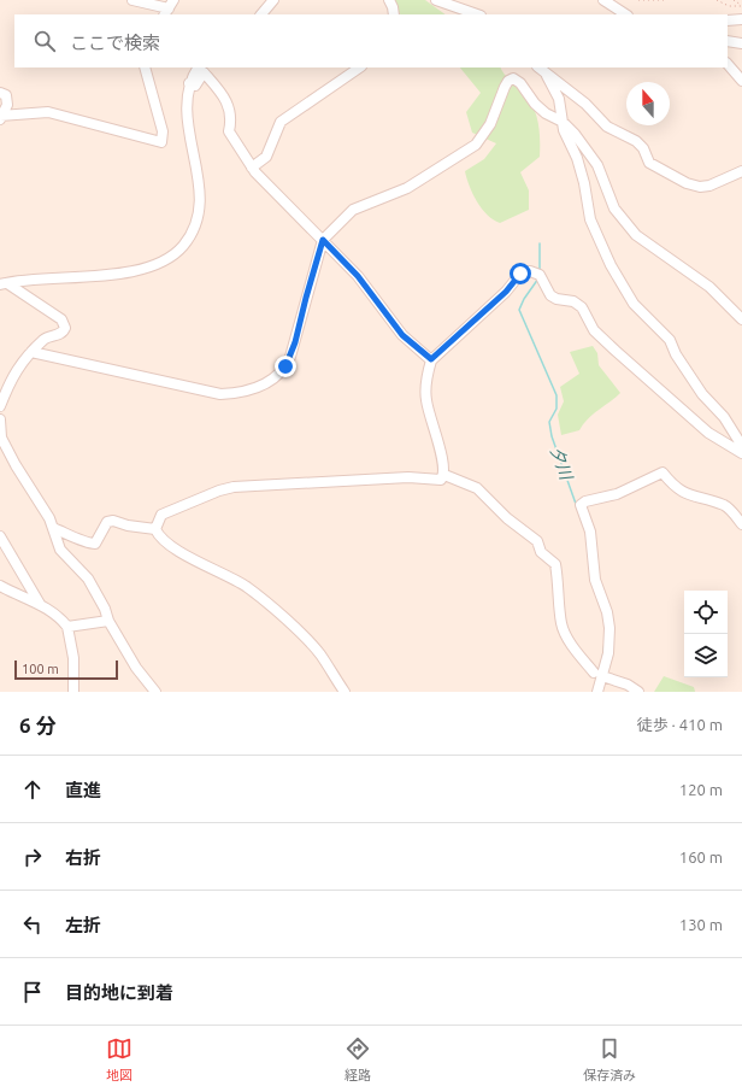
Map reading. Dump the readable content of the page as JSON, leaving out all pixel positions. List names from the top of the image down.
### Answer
{
  "water": ["夕川"],
  "scale_bar": "100 m",
  "north": "top",
  "page": {
    "search": "ここで検索",
    "scale": "100 m",
    "heading": ["6 分", "徒歩 · 410 m"],
    "list": [
      ["直進", "120 m"],
      ["右折", "160 m"],
      ["左折", "130 m"],
      "目的地に到着"
    ],
    "nav": ["地図", "経路", "保存済み"]
  }
}
